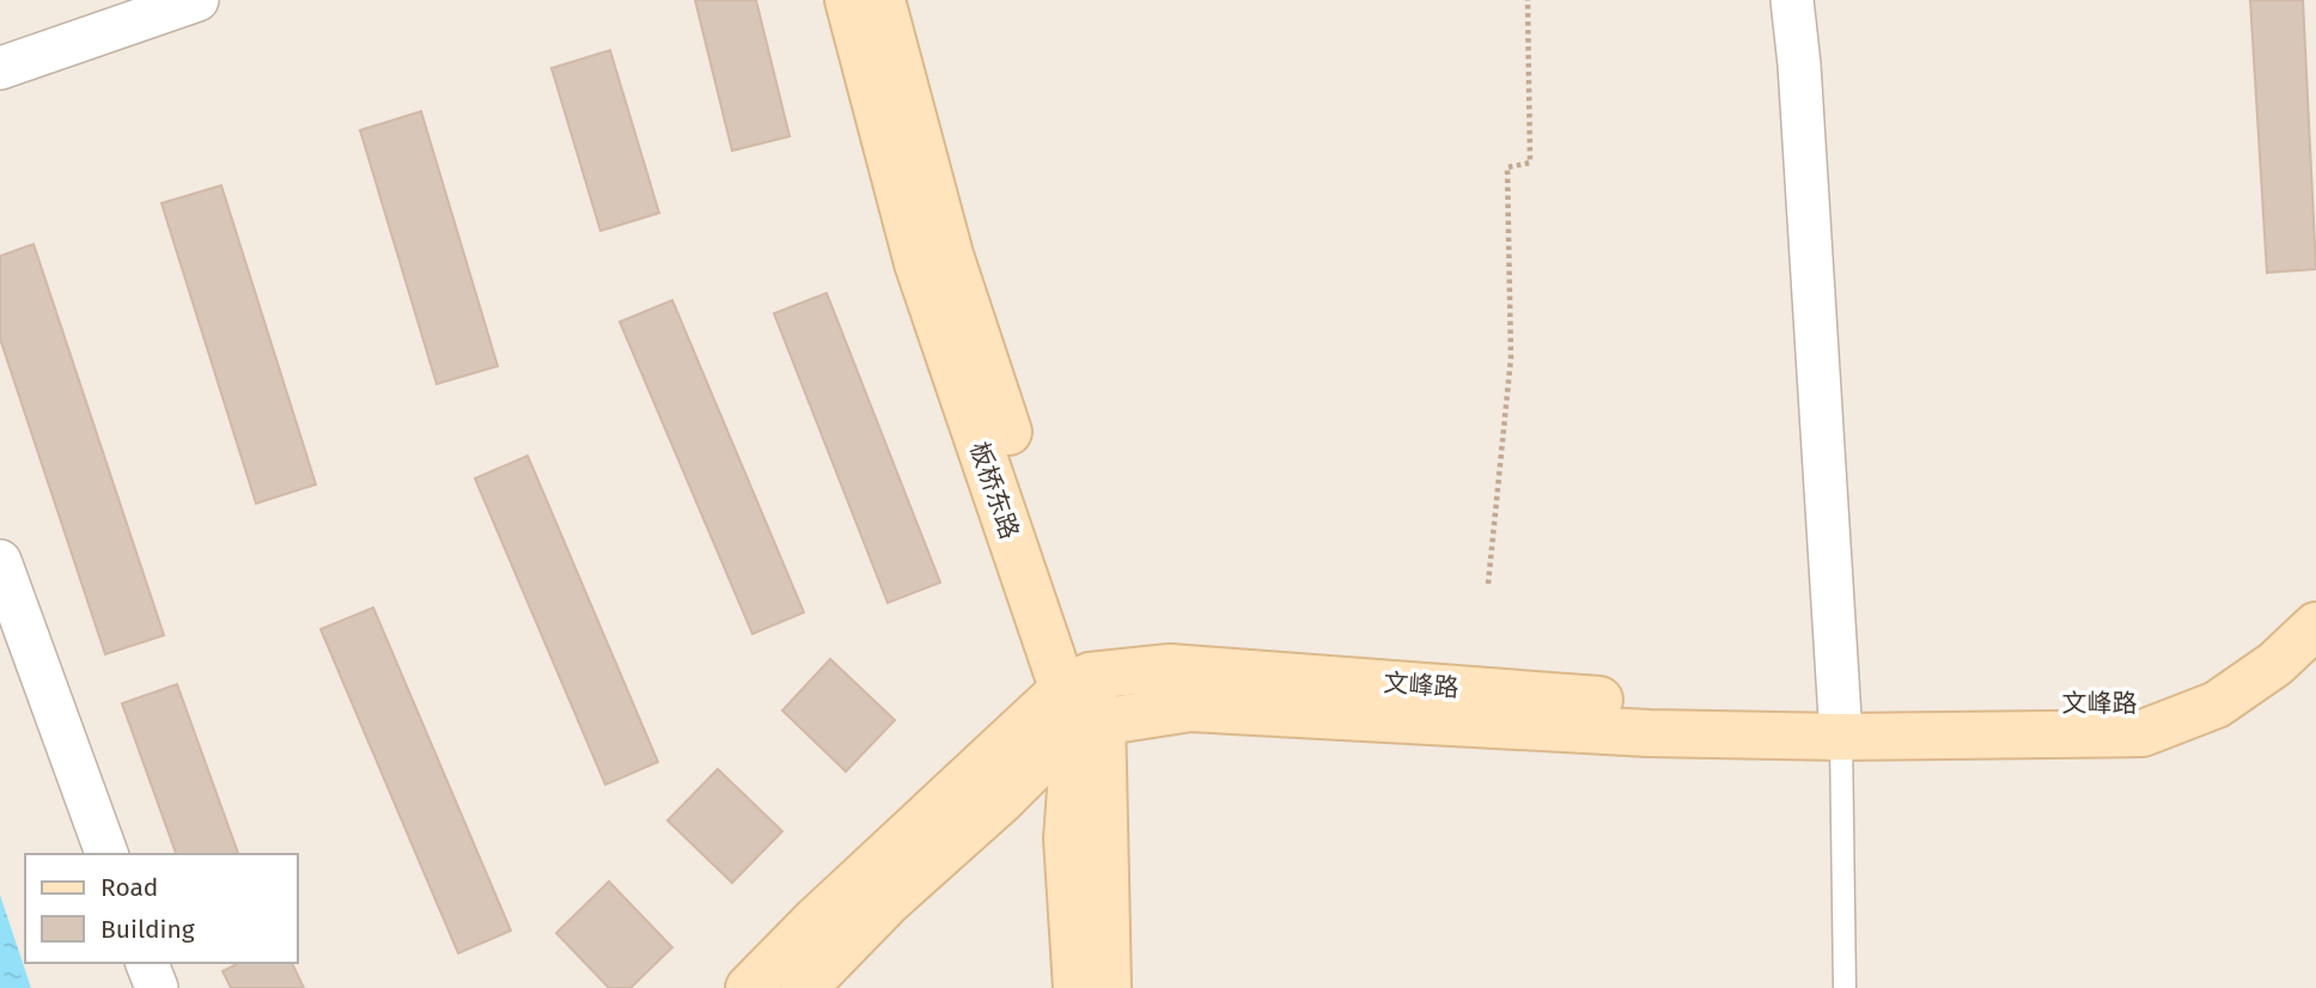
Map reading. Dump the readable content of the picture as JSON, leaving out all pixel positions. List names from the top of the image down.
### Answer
{
  "streets": {
    "street": ["板桥东路", "文峰路"]
  },
  "crossings": [
    ["板桥东路", "文峰路"]
  ],
  "legend": ["Road", "Building"]
}
